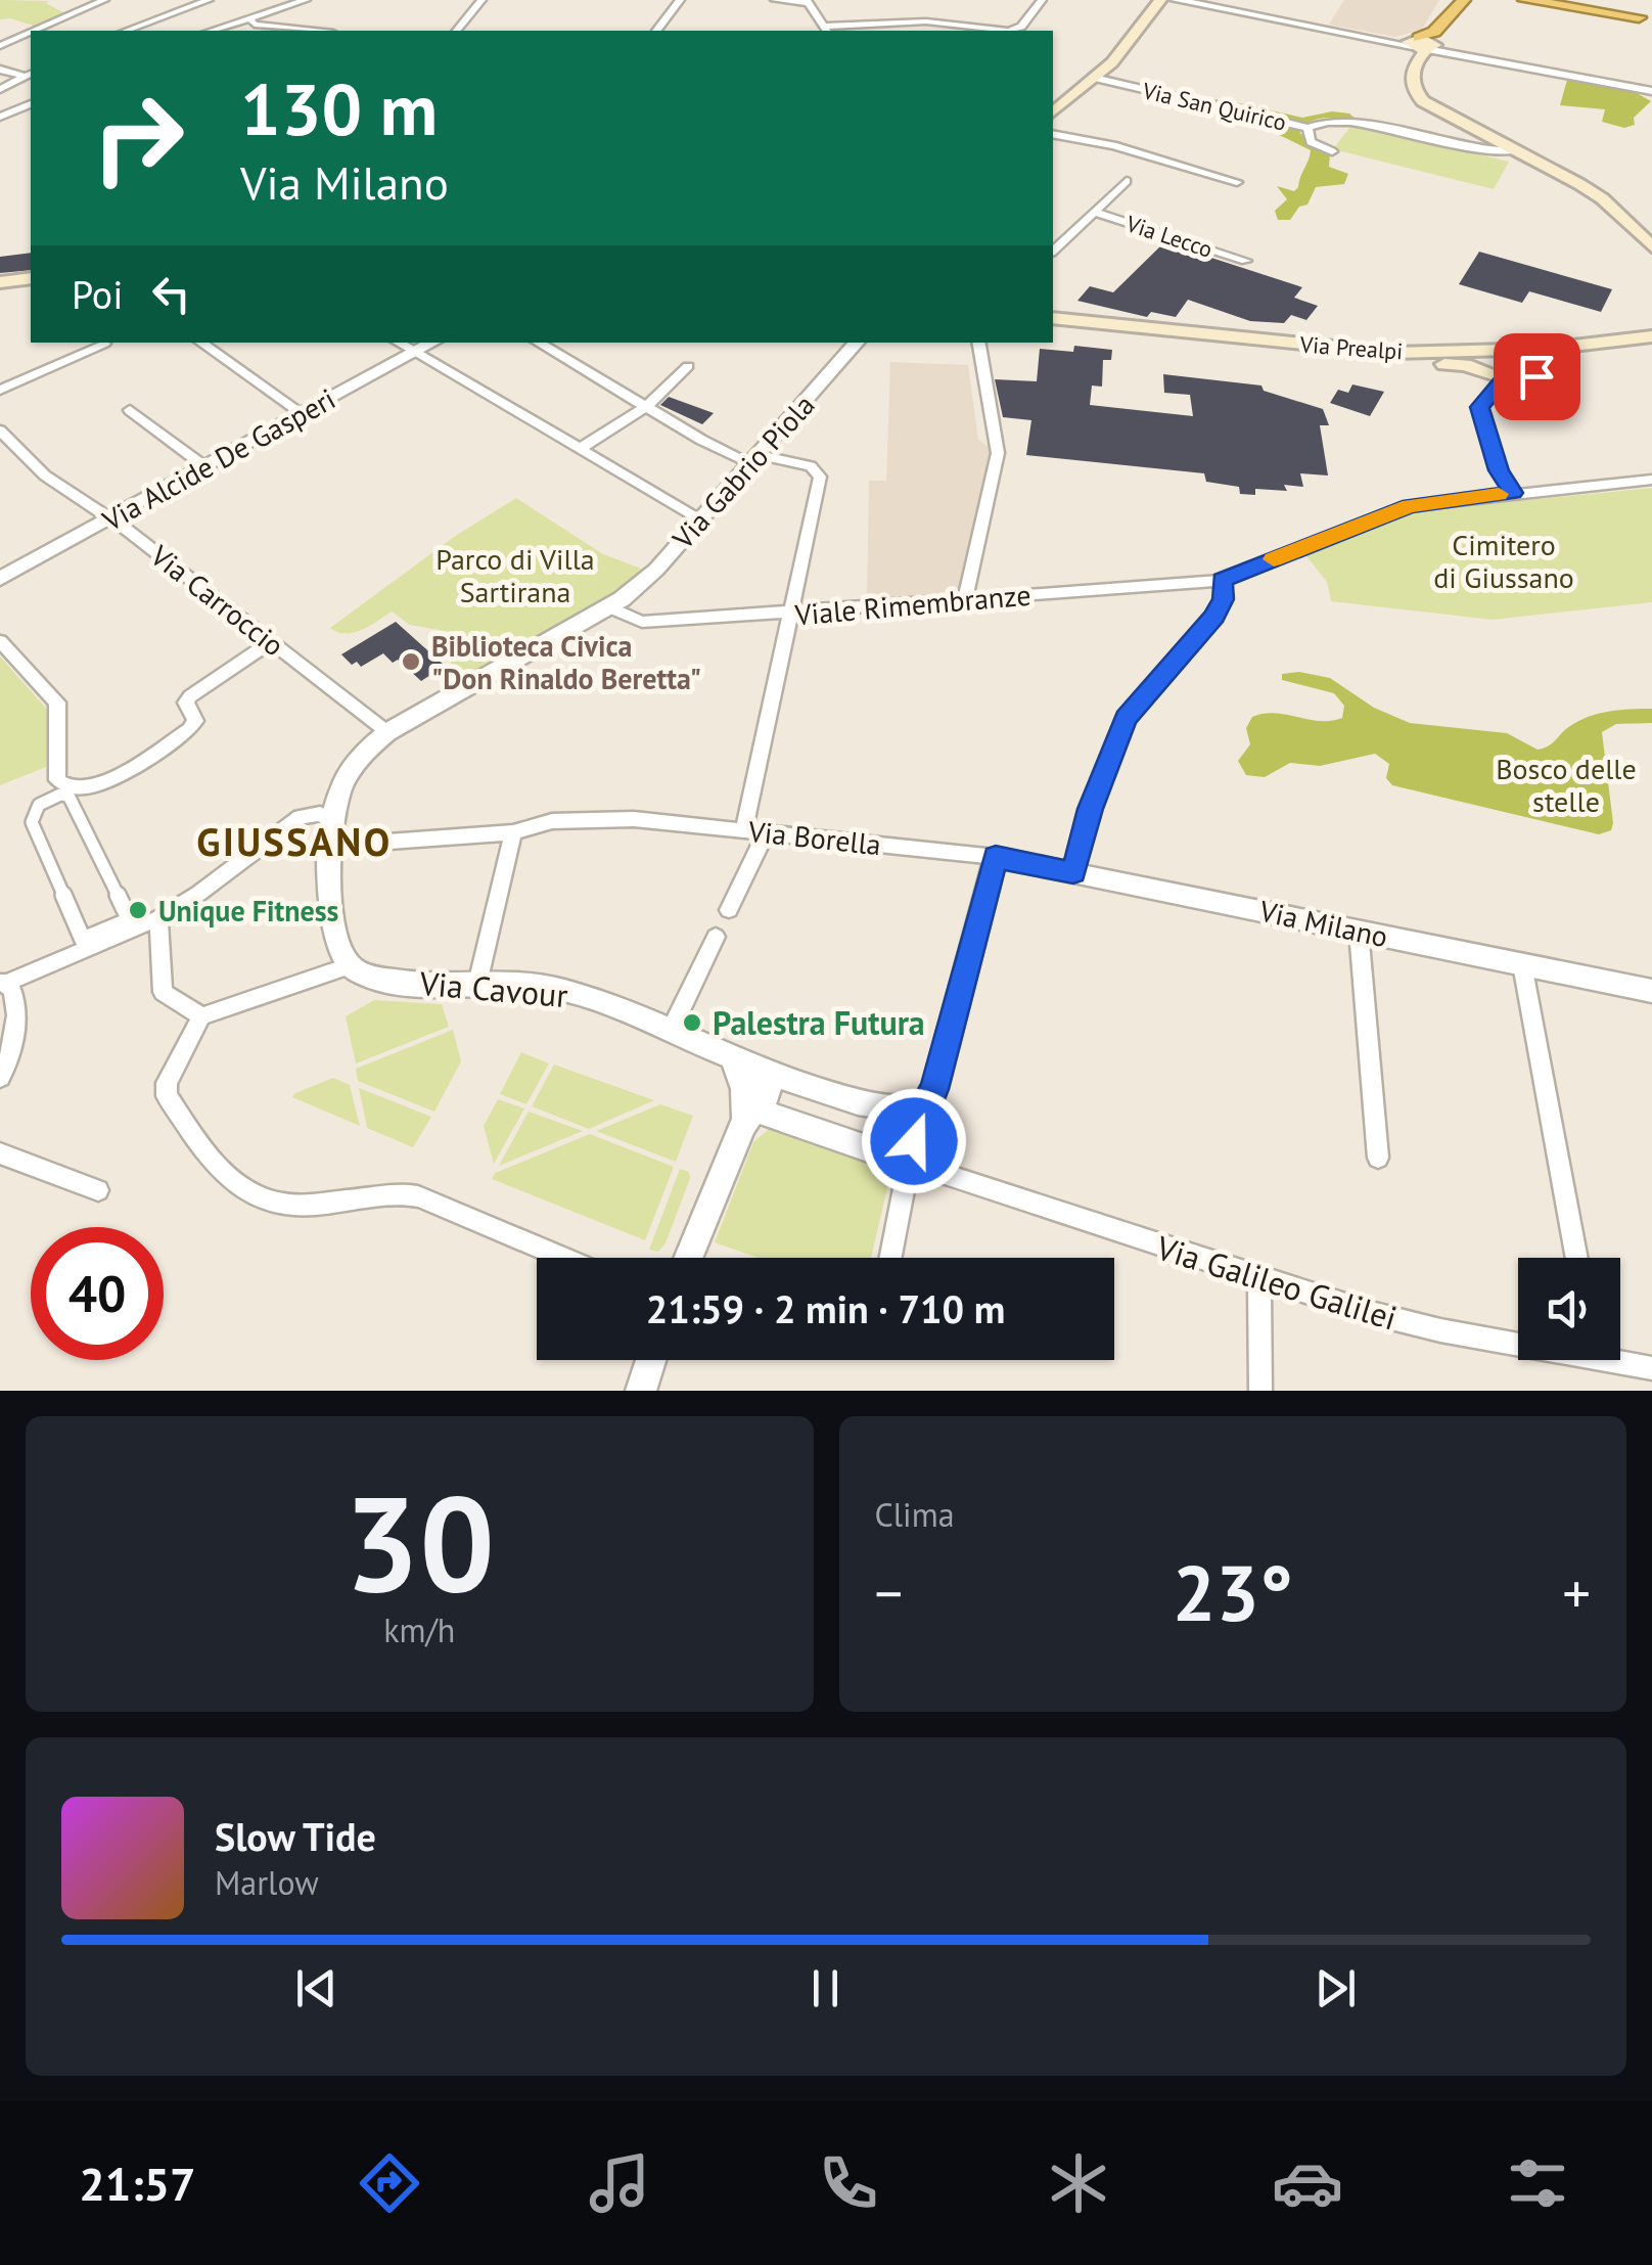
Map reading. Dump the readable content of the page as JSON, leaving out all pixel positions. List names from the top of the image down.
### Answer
{
  "streets": {
    "main road": ["Via Prealpi"],
    "street": [
      "Via San Quirico",
      "Via Lecco",
      "Via Alcide De Gasperi",
      "Via Gabrio Piola",
      "Via Carroccio",
      "Viale Rimembranze",
      "Via Borella",
      "Via Milano",
      "Via Cavour",
      "Via Galileo Galilei"
    ]
  },
  "crossings": [
    ["Via Alcide De Gasperi", "Via Carroccio"],
    ["Via Gabrio Piola", "Via Carroccio"],
    ["Via Gabrio Piola", "Viale Rimembranze"],
    ["Via Borella", "Via Milano"]
  ],
  "districts": ["GIUSSANO"],
  "parks": ["Cimitero di Giussano", "Parco di Villa Sartirana", "Bosco delle stelle"],
  "places": ["Biblioteca Civica \"Don Rinaldo Beretta\"", "Unique Fitness", "Palestra Futura"],
  "page": {
    "turn": ["130 m", "Via Milano"],
    "then": "Poi",
    "limit": "40",
    "trip": "21:59 · 2 min · 710 m",
    "tile": [
      ["30", "km/h"],
      "Clima"
    ],
    "heat": ["−", "23°", "+"],
    "song": ["Slow Tide", "Marlow"],
    "tabs": "21:57"
  }
}
